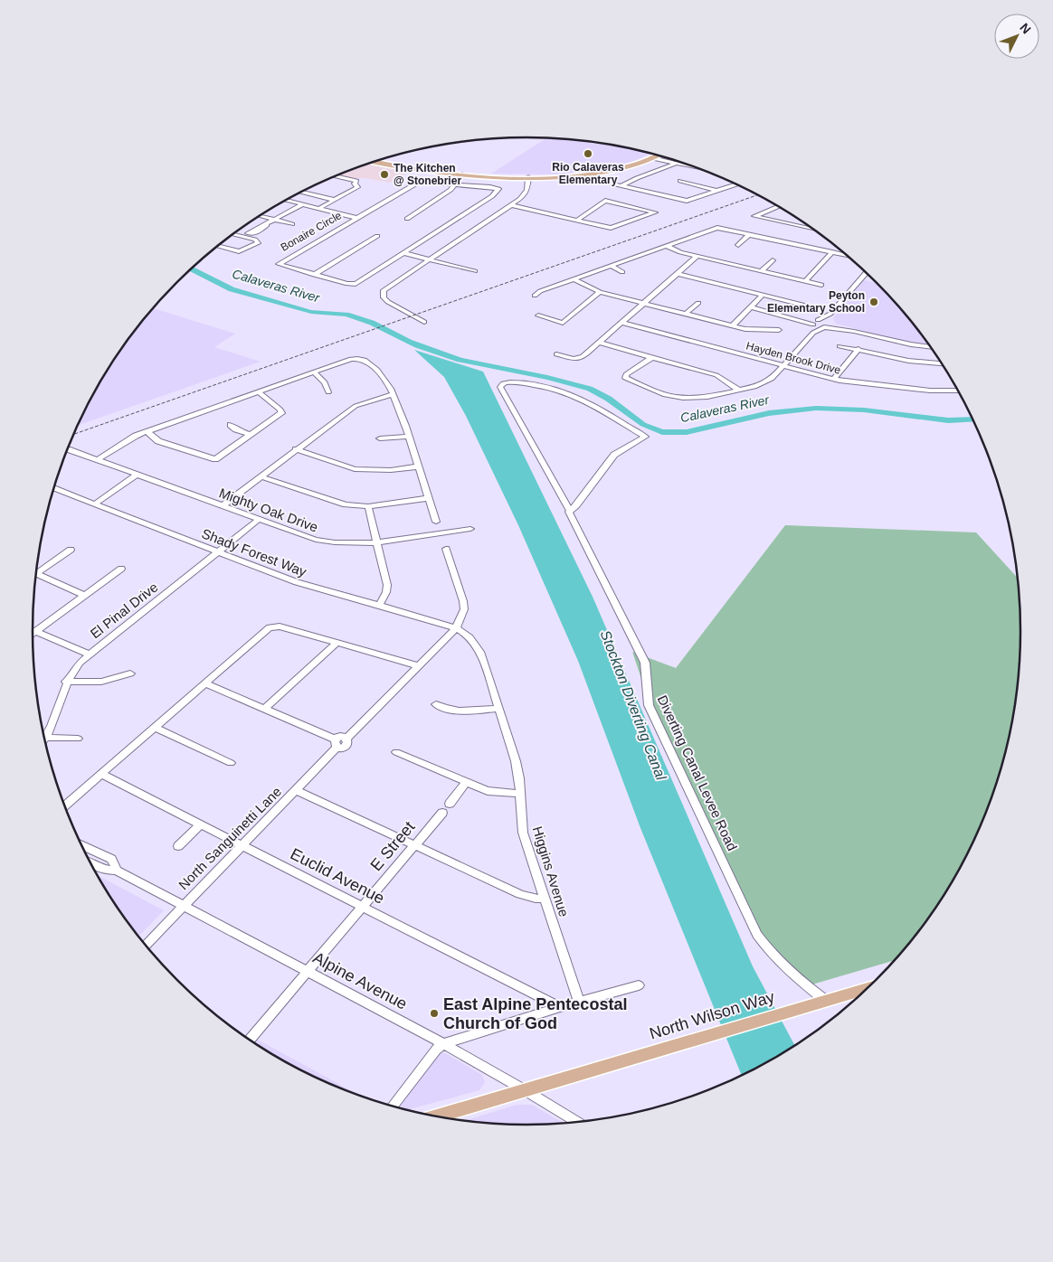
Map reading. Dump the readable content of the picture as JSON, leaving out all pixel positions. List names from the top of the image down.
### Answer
{
  "streets": {
    "main road": ["North Wilson Way"],
    "street": [
      "Bonaire Circle",
      "Hayden Brook Drive",
      "Mighty Oak Drive",
      "Shady Forest Way",
      "El Pinal Drive",
      "Diverting Canal Levee Road",
      "North Sanguinetti Lane",
      "E Street",
      "Higgins Avenue",
      "Euclid Avenue",
      "Alpine Avenue"
    ]
  },
  "crossings": [
    ["Mighty Oak Drive", "El Pinal Drive"],
    ["Shady Forest Way", "El Pinal Drive"],
    ["Shady Forest Way", "Higgins Avenue"],
    ["Diverting Canal Levee Road", "North Wilson Way"],
    ["North Sanguinetti Lane", "Euclid Avenue"],
    ["North Sanguinetti Lane", "Alpine Avenue"],
    ["E Street", "Euclid Avenue"],
    ["E Street", "Alpine Avenue"],
    ["Alpine Avenue", "North Wilson Way"]
  ],
  "water": ["Calaveras River", "Stockton Diverting Canal"],
  "places": [
    "Rio Calaveras Elementary",
    "The Kitchen @ Stonebrier",
    "Peyton Elementary School",
    "East Alpine Pentecostal Church of God"
  ],
  "north": "top right"
}
